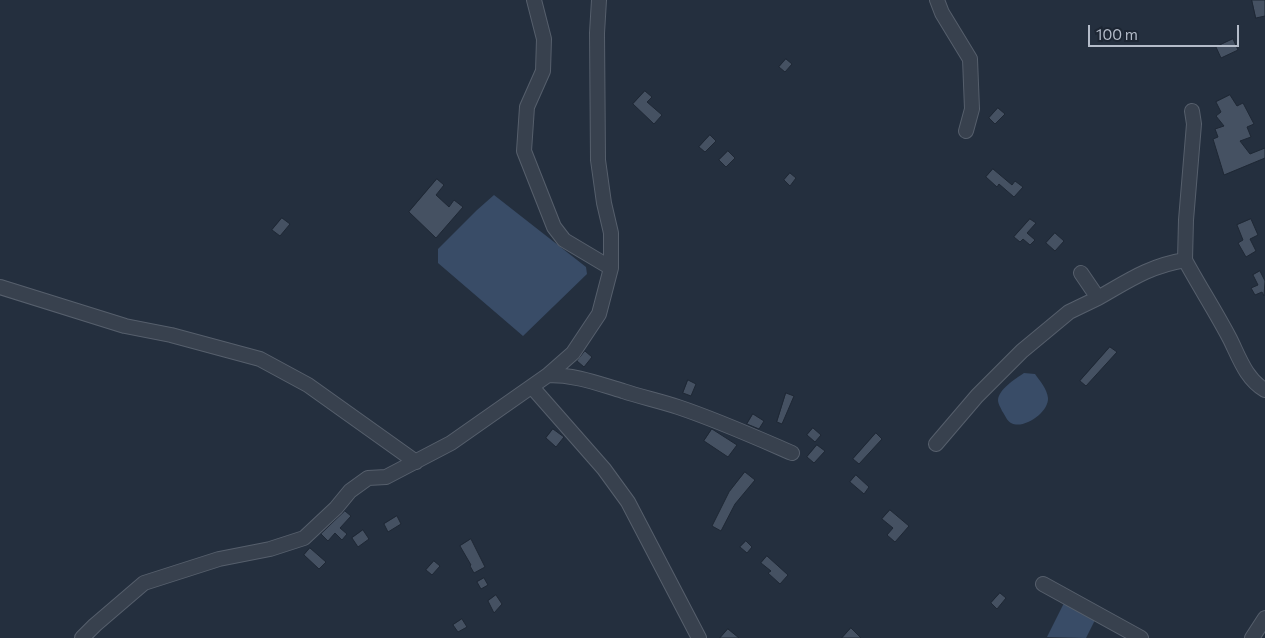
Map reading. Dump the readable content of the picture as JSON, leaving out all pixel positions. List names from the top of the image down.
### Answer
{
  "scale_bar": "100 m"
}
